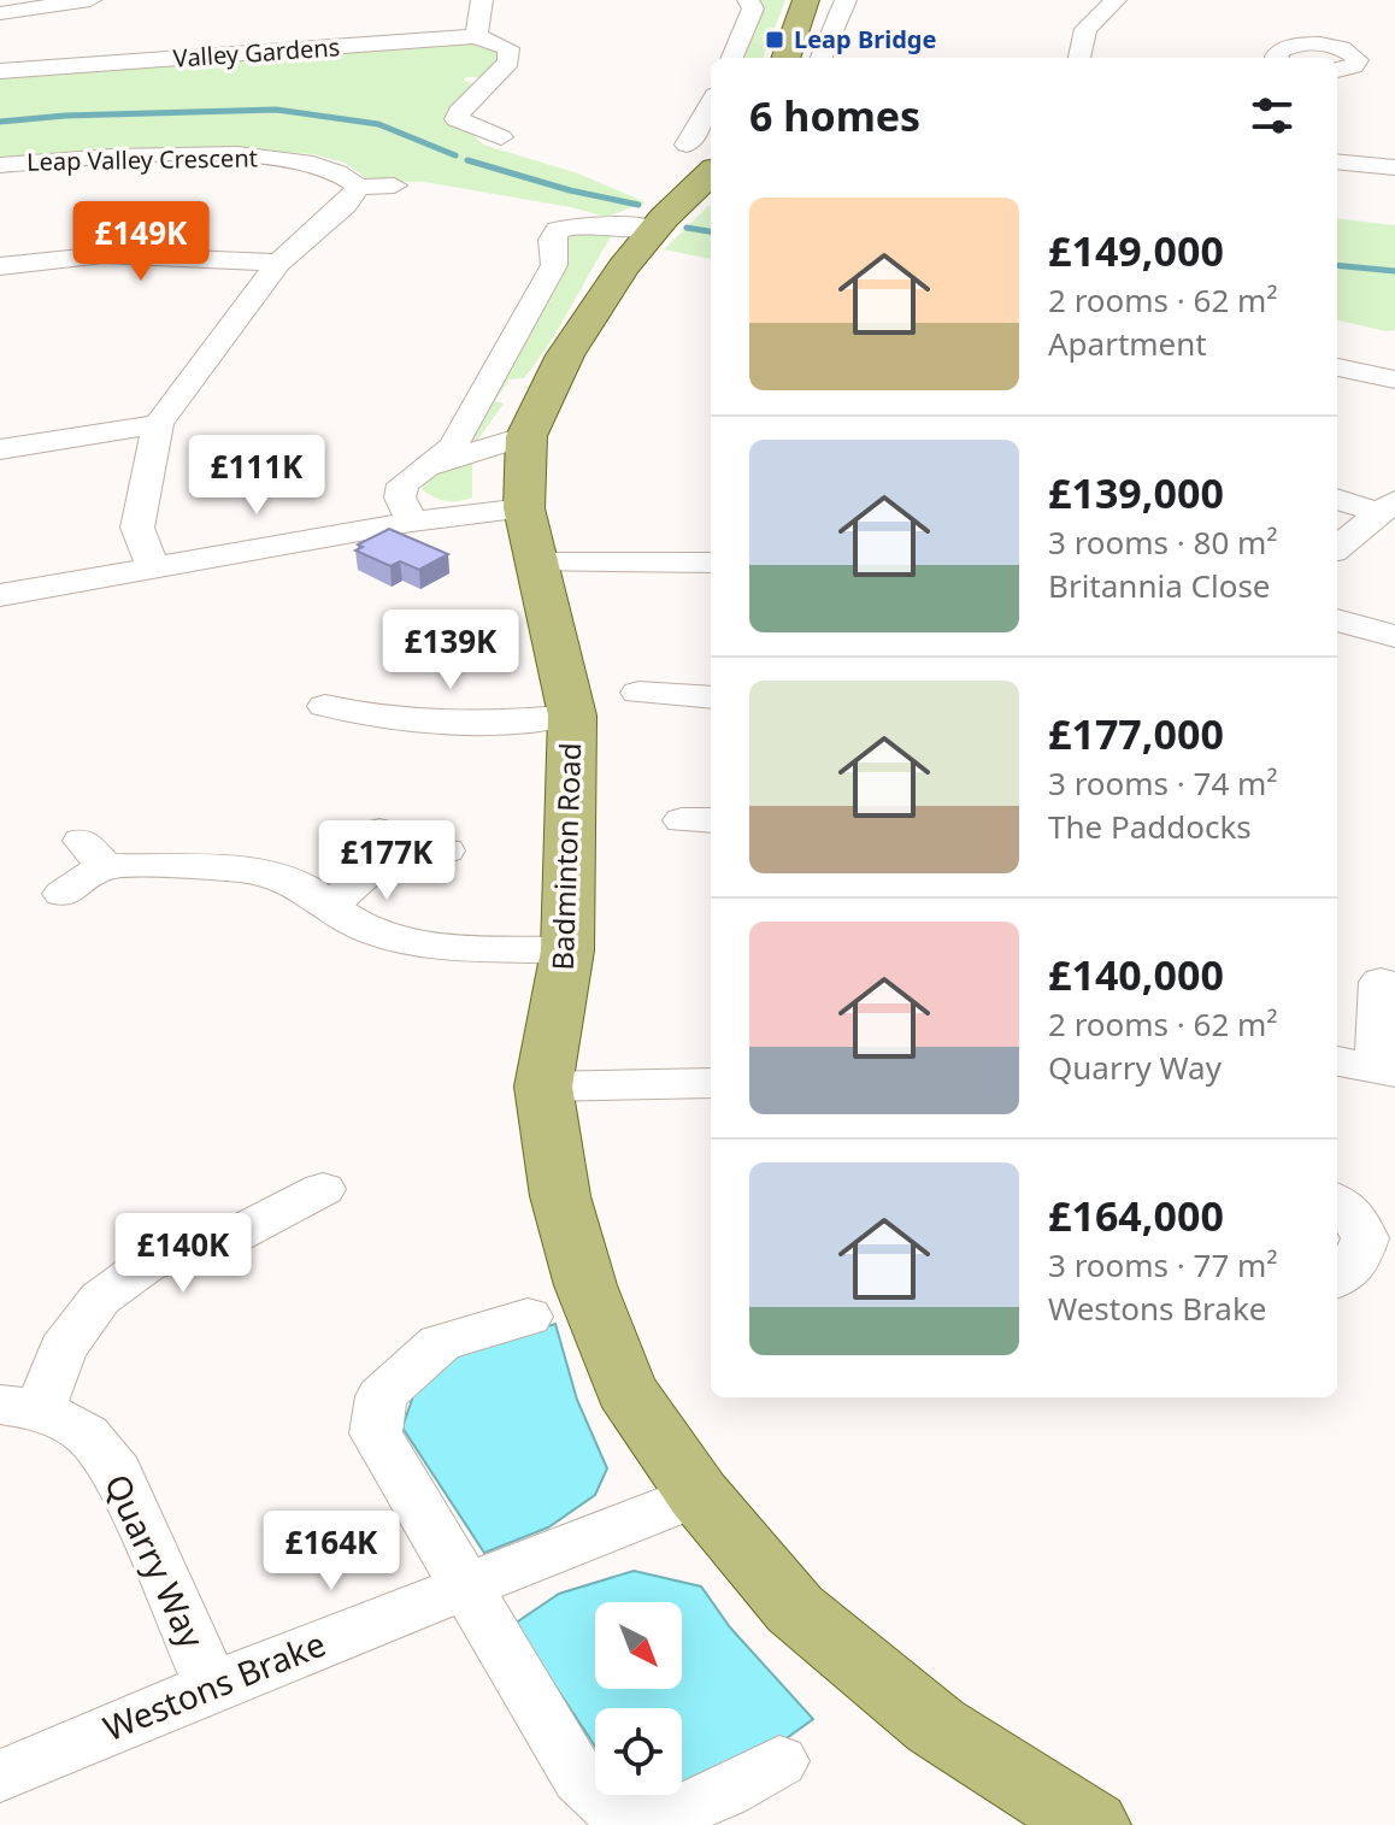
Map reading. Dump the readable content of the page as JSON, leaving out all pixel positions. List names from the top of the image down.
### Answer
{
  "streets": {
    "main road": ["Badminton Road"],
    "street": [
      "Valley Gardens",
      "Leap Valley Crescent",
      "Quarry Way",
      "Westons Brake"
    ]
  },
  "crossings": [
    ["Badminton Road", "Westons Brake"],
    ["Quarry Way", "Westons Brake"]
  ],
  "places": {
    "transit": ["Leap Bridge"]
  },
  "north": "bottom right",
  "page": {
    "heading": "6 homes",
    "list": [
      {
        "name": "£149,000",
        "note": "2 rooms · 62 m² · Apartment"
      },
      {
        "name": "£139,000",
        "note": "3 rooms · 80 m² · Britannia Close"
      },
      {
        "name": "£177,000",
        "note": "3 rooms · 74 m² · The Paddocks"
      },
      {
        "name": "£140,000",
        "note": "2 rooms · 62 m² · Quarry Way"
      },
      {
        "name": "£164,000",
        "note": "3 rooms · 77 m² · Westons Brake"
      }
    ],
    "price": [
      "£149K",
      "£111K",
      "£139K",
      "£177K",
      "£140K",
      "£164K"
    ]
  }
}
